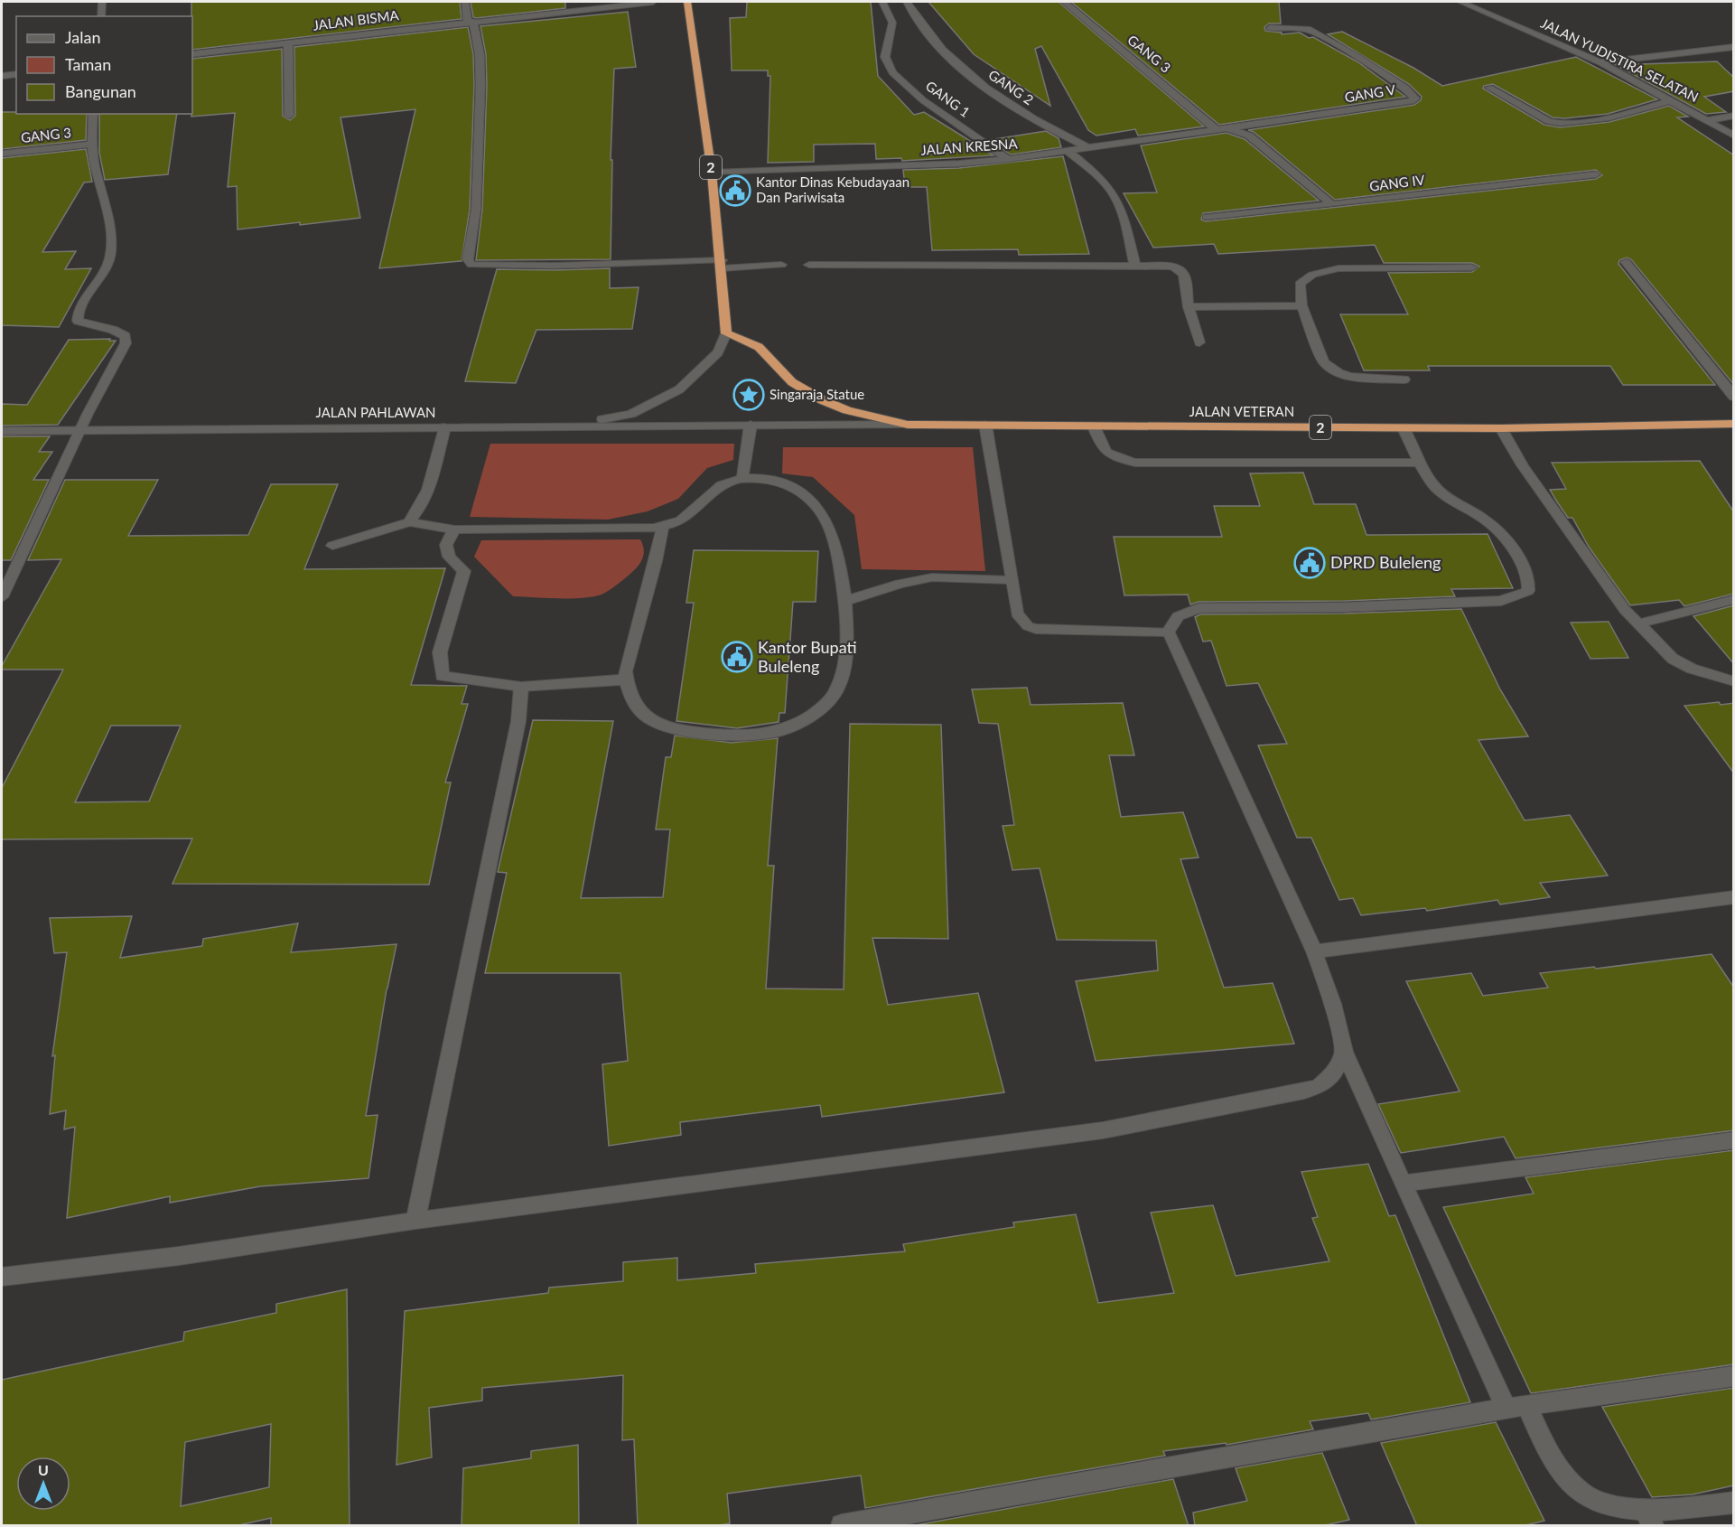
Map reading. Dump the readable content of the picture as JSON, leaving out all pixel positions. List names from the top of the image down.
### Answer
{
  "streets": {
    "highway": ["2", "JALAN VETERAN"],
    "street": [
      "JALAN BISMA",
      "GANG 3",
      "JALAN YUDISTIRA SELATAN",
      "GANG 2",
      "GANG V",
      "GANG 1",
      "JALAN KRESNA",
      "GANG IV",
      "JALAN PAHLAWAN"
    ]
  },
  "crossings": [
    ["GANG 3", "JALAN KRESNA"],
    ["GANG 2", "JALAN KRESNA"],
    ["GANG V", "JALAN KRESNA"],
    ["GANG 1", "JALAN KRESNA"],
    ["JALAN KRESNA", "2"],
    ["2", "JALAN VETERAN"],
    ["JALAN VETERAN", "JALAN PAHLAWAN"]
  ],
  "places": {
    "public building": ["Kantor Dinas Kebudayaan Dan Pariwisata", "DPRD Buleleng", "Kantor Bupati Buleleng"],
    "place": ["Singaraja Statue"]
  },
  "legend": ["Jalan", "Taman", "Bangunan"],
  "north": "top"
}
